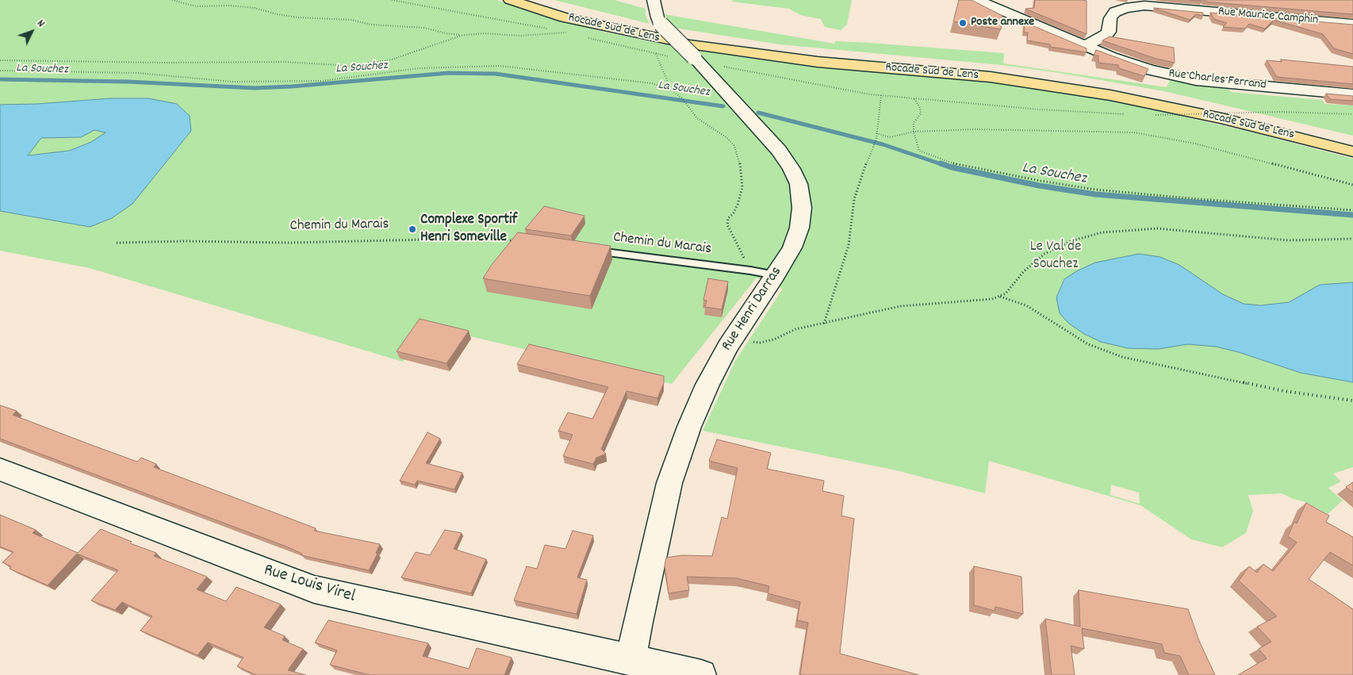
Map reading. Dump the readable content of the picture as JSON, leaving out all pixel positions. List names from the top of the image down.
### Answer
{
  "streets": {
    "highway": ["Rocade Sud de Lens"],
    "street": [
      "Rue Maurice Camphin",
      "Rue Charles Ferrand",
      "Rue Henri Darras",
      "Rue Louis Virel"
    ],
    "lane": ["Chemin du Marais"]
  },
  "crossings": [
    ["Rue Maurice Camphin", "Rue Charles Ferrand"],
    ["Chemin du Marais", "Rue Henri Darras"],
    ["Rue Henri Darras", "Rue Louis Virel"]
  ],
  "water": ["La Souchez"],
  "parks": ["Le Val de Souchez"],
  "places": ["Poste annexe", "Complexe Sportif Henri Someville"],
  "north": "top right"
}
